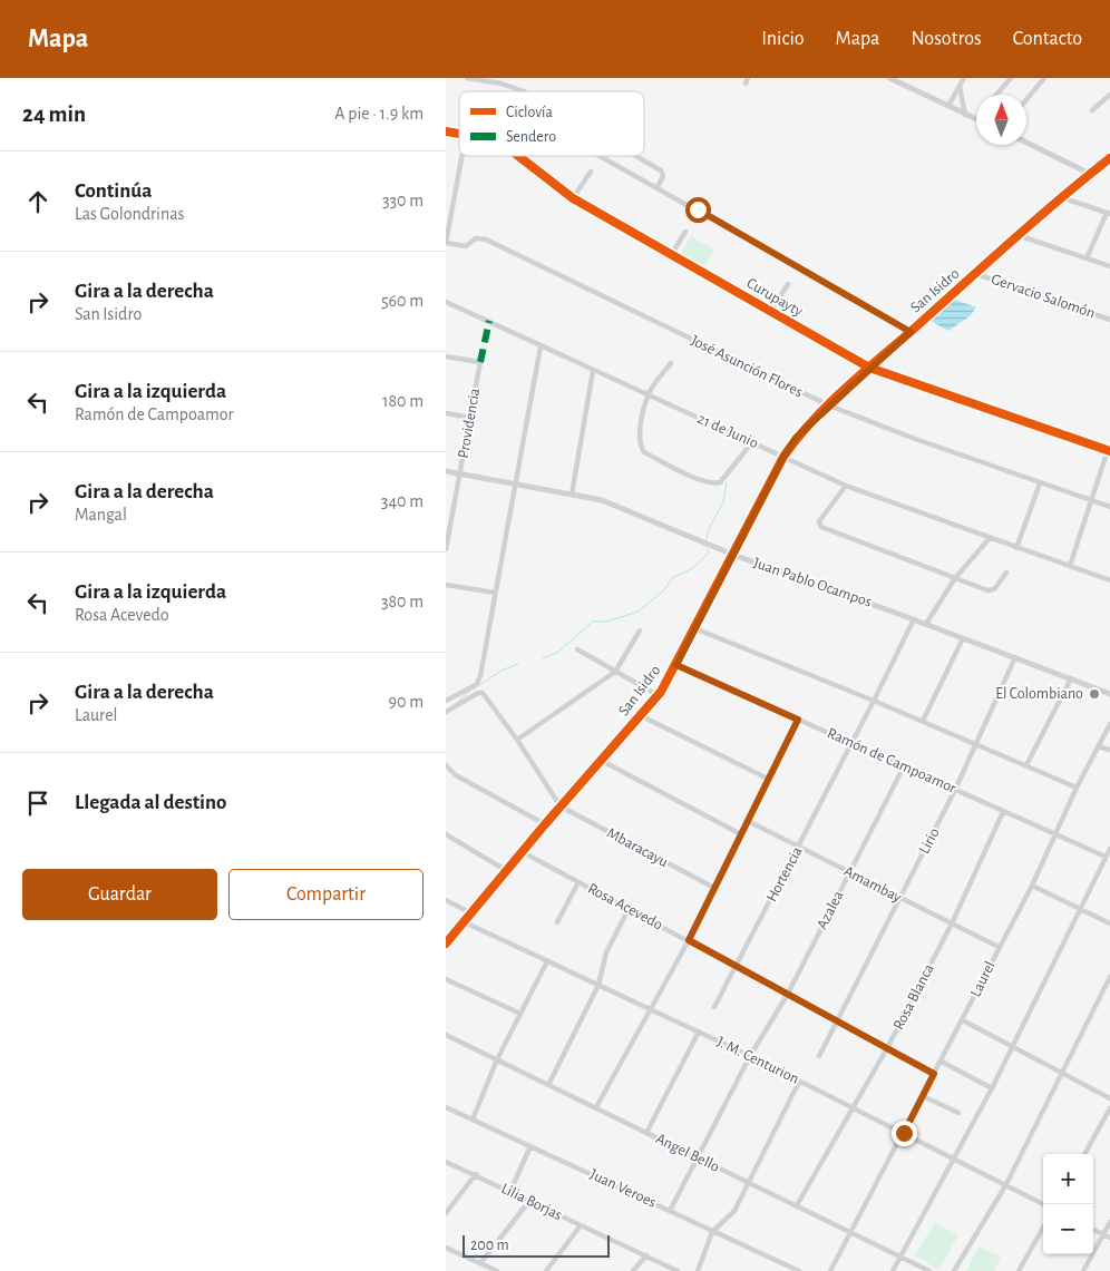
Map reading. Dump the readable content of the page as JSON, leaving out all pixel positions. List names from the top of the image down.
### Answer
{
  "streets": {
    "street": [
      "San Isidro",
      "Gervacio Salomón",
      "Curupayty",
      "José Asunción Flores",
      "Providencia",
      "21 de Junio",
      "Juan Pablo Ocampos",
      "Ramón de Campoamor",
      "Lirio",
      "Mbaracayu",
      "Hortencia",
      "Amambay",
      "Rosa Acevedo",
      "Azalea",
      "Laurel",
      "Rosa Blanca",
      "J. M. Centurion",
      "Angel Bello",
      "Juan Veroes",
      "Lilia Borjas"
    ]
  },
  "crossings": [
    ["San Isidro", "Gervacio Salomón"],
    ["San Isidro", "Curupayty"],
    ["San Isidro", "José Asunción Flores"],
    ["San Isidro", "21 de Junio"],
    ["San Isidro", "Juan Pablo Ocampos"],
    ["San Isidro", "Ramón de Campoamor"],
    ["San Isidro", "Mbaracayu"],
    ["San Isidro", "Rosa Acevedo"],
    ["San Isidro", "J. M. Centurion"],
    ["Providencia", "Juan Pablo Ocampos"],
    ["Juan Pablo Ocampos", "Lirio"],
    ["Juan Pablo Ocampos", "Hortencia"],
    ["Ramón de Campoamor", "Lirio"],
    ["Ramón de Campoamor", "Hortencia"],
    ["Ramón de Campoamor", "Azalea"],
    ["Ramón de Campoamor", "Laurel"],
    ["Ramón de Campoamor", "Rosa Blanca"],
    ["Lirio", "Amambay"],
    ["Lirio", "Rosa Acevedo"],
    ["Hortencia", "Amambay"],
    ["Hortencia", "Rosa Acevedo"],
    ["Amambay", "Azalea"],
    ["Amambay", "Laurel"],
    ["Amambay", "Rosa Blanca"],
    ["Rosa Acevedo", "Azalea"],
    ["Rosa Acevedo", "Laurel"],
    ["Rosa Acevedo", "Rosa Blanca"],
    ["Azalea", "J. M. Centurion"],
    ["Azalea", "Angel Bello"],
    ["Azalea", "Juan Veroes"],
    ["Laurel", "J. M. Centurion"],
    ["Laurel", "Angel Bello"],
    ["Rosa Blanca", "J. M. Centurion"],
    ["Rosa Blanca", "Angel Bello"]
  ],
  "places": ["El Colombiano"],
  "legend": ["Ciclovía", "Sendero"],
  "scale_bar": "200 m",
  "north": "top",
  "page": {
    "header": "Mapa",
    "nav": [
      "Inicio",
      "Mapa",
      "Nosotros",
      "Contacto"
    ],
    "heading": ["24 min", "A pie · 1.9 km"],
    "list": [
      ["Continúa", "Las Golondrinas", "330 m"],
      ["Gira a la derecha", "San Isidro", "560 m"],
      ["Gira a la izquierda", "Ramón de Campoamor", "180 m"],
      ["Gira a la derecha", "Mangal", "340 m"],
      ["Gira a la izquierda", "Rosa Acevedo", "380 m"],
      ["Gira a la derecha", "Laurel", "90 m"],
      "Llegada al destino"
    ],
    "buttons": ["Guardar", "Compartir"],
    "map_buttons": ["+", "−"],
    "scale": "200 m"
  }
}
